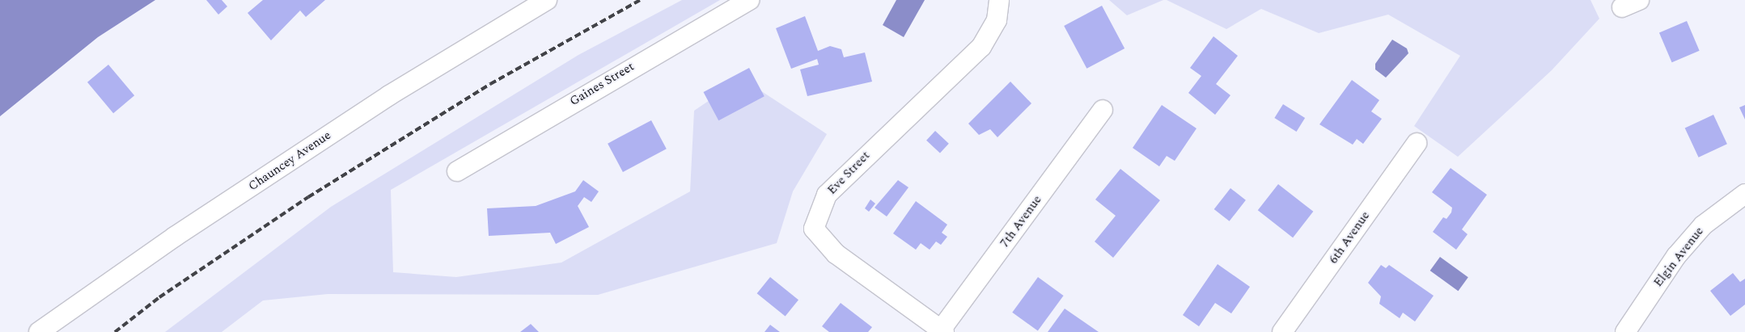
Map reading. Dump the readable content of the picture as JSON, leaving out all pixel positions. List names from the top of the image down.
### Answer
{
  "streets": {
    "street": [
      "Gaines Street",
      "Chauncey Avenue",
      "Eve Street",
      "7th Avenue",
      "6th Avenue",
      "Elgin Avenue"
    ]
  },
  "crossings": [
    ["Eve Street", "7th Avenue"]
  ]
}
